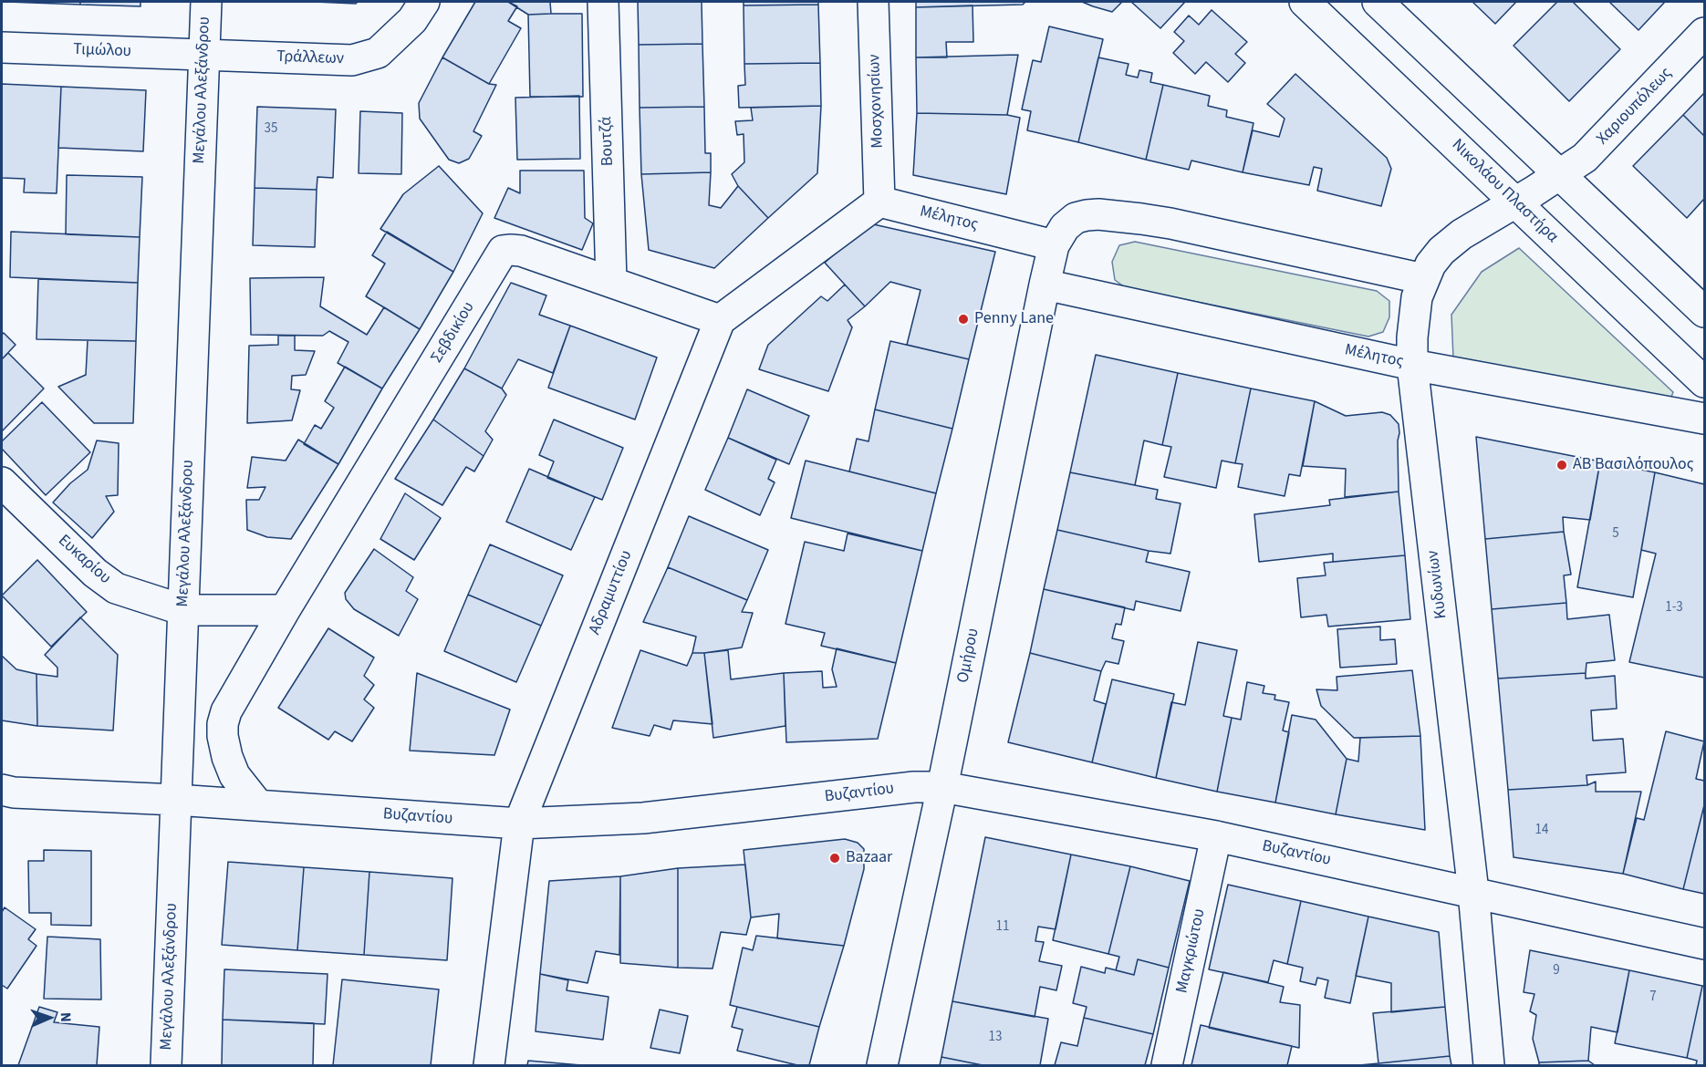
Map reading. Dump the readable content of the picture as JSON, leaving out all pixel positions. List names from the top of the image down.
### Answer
{
  "streets": {
    "street": [
      "Τιμώλου",
      "Τράλλεων",
      "Μεγάλου Αλεξάνδρου",
      "Μοσχονησίων",
      "Χαριουπόλεως",
      "Βουτζά",
      "Νικολάου Πλαστήρα",
      "Μέλητος",
      "Σεβδικίου",
      "Ευκαρίου",
      "Κυδωνίων",
      "Αδραμυττίου",
      "Ομήρου",
      "Βυζαντίου",
      "Μαγκριώτου"
    ]
  },
  "crossings": [
    ["Τιμώλου", "Τράλλεων"],
    ["Τιμώλου", "Μεγάλου Αλεξάνδρου"],
    ["Τράλλεων", "Μεγάλου Αλεξάνδρου"],
    ["Μεγάλου Αλεξάνδρου", "Ευκαρίου"],
    ["Μεγάλου Αλεξάνδρου", "Βυζαντίου"],
    ["Μοσχονησίων", "Μέλητος"],
    ["Χαριουπόλεως", "Κυδωνίων"],
    ["Βουτζά", "Σεβδικίου"],
    ["Νικολάου Πλαστήρα", "Κυδωνίων"],
    ["Μέλητος", "Κυδωνίων"],
    ["Μέλητος", "Ομήρου"],
    ["Σεβδικίου", "Αδραμυττίου"],
    ["Σεβδικίου", "Βυζαντίου"],
    ["Κυδωνίων", "Βυζαντίου"],
    ["Αδραμυττίου", "Βυζαντίου"],
    ["Ομήρου", "Βυζαντίου"],
    ["Βυζαντίου", "Μαγκριώτου"]
  ],
  "places": ["Penny Lane", "ΑΒ Βασιλόπουλος", "Bazaar"],
  "house_numbers": [
    "35",
    "5",
    "1-3",
    "14",
    "11",
    "9",
    "7",
    "13"
  ],
  "north": "right"
}
